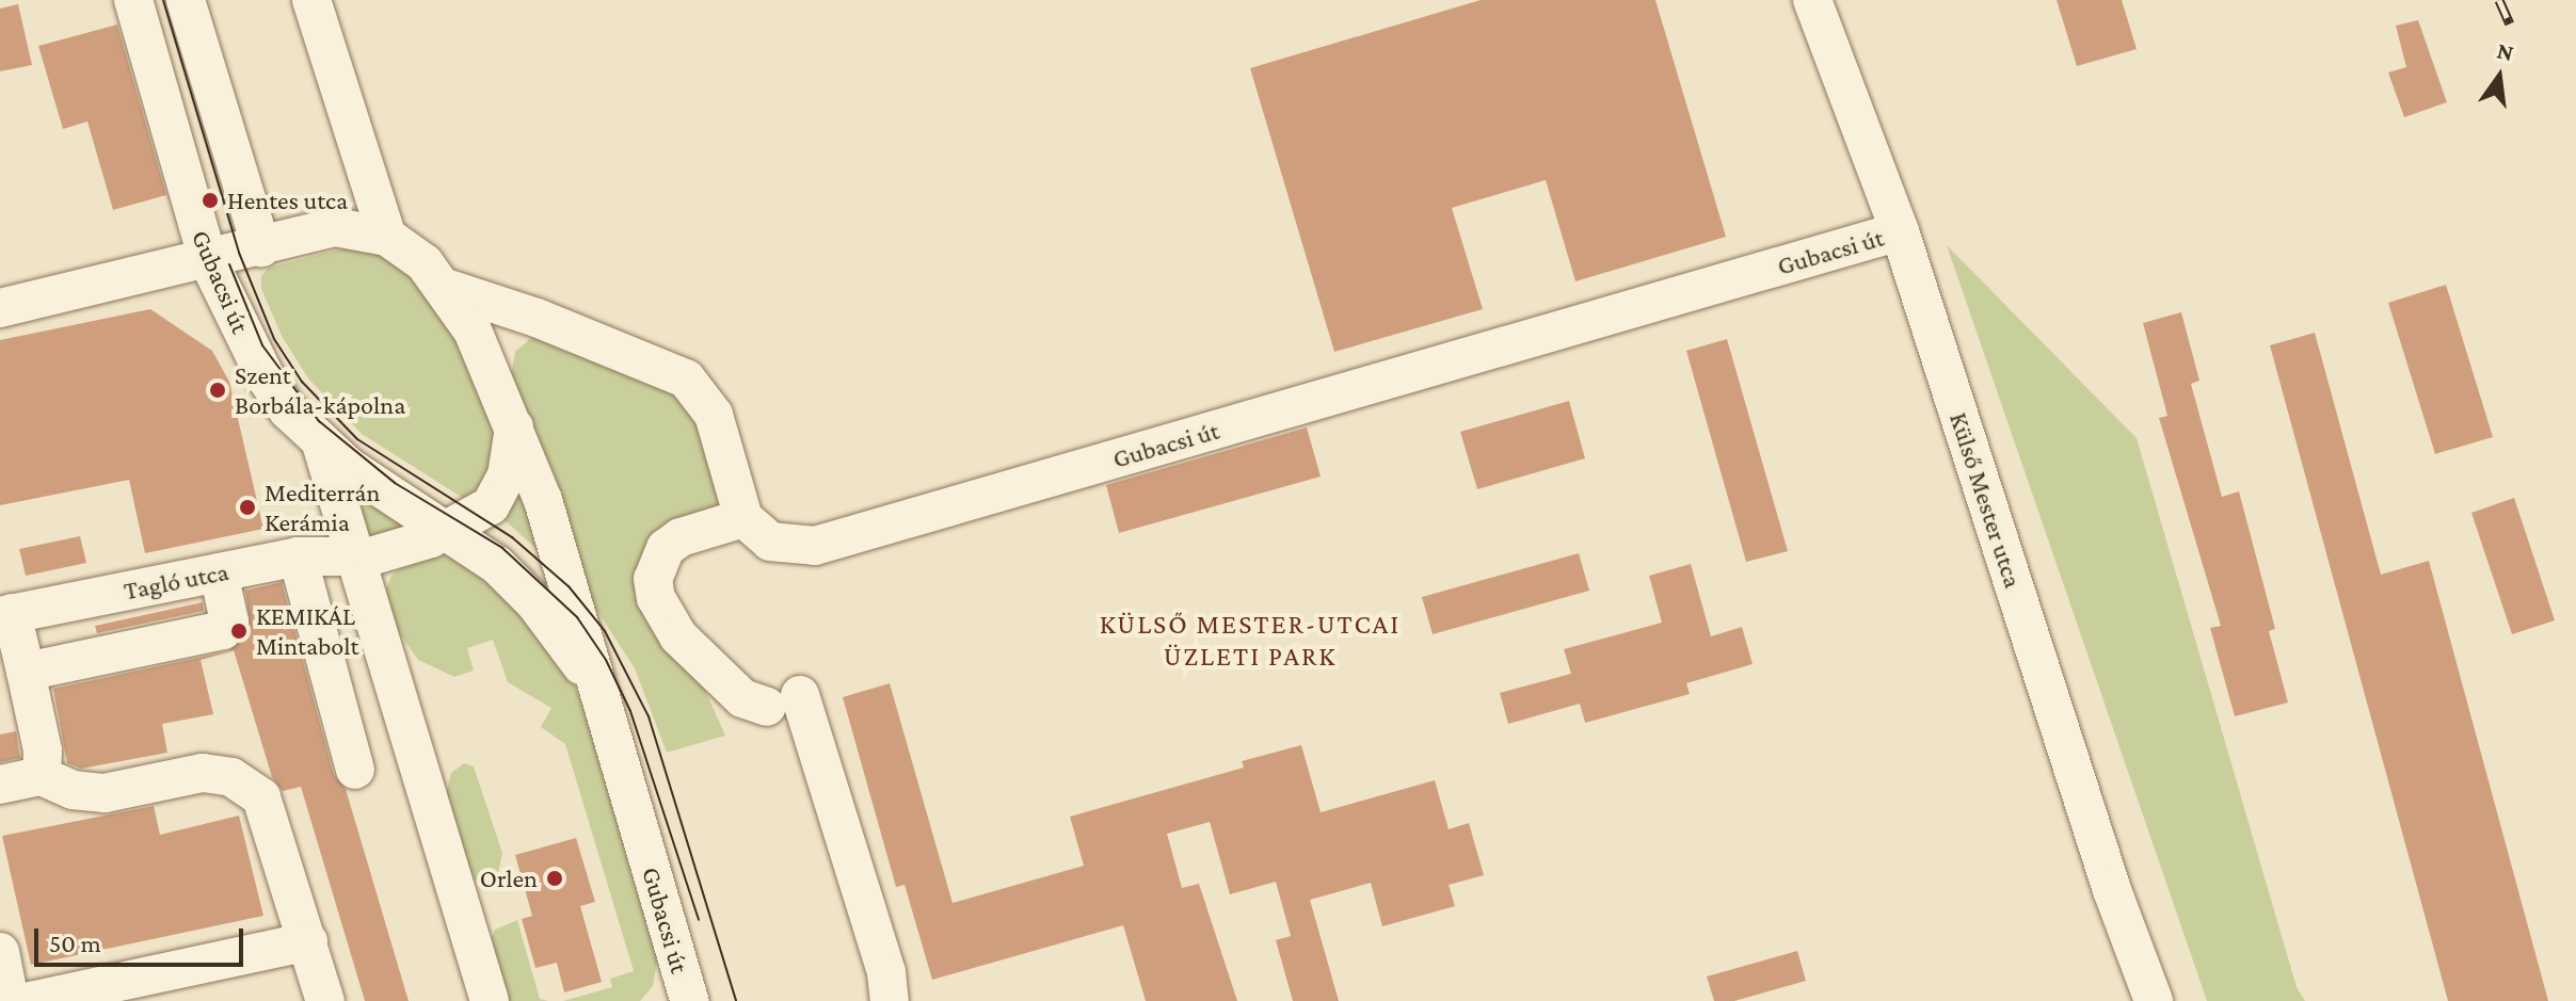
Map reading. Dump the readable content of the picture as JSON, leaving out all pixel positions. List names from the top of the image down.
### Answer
{
  "streets": {
    "street": ["Gubacsi út", "Külső Mester utca", "Tagló utca"]
  },
  "crossings": [
    ["Gubacsi út", "Külső Mester utca"],
    ["Gubacsi út", "Tagló utca"]
  ],
  "districts": ["KÜLSŐ MESTER-UTCAI ÜZLETI PARK"],
  "places": [
    "Hentes utca",
    "Szent Borbála-kápolna",
    "Mediterrán Kerámia",
    "KEMIKÁL Mintabolt",
    "Orlen"
  ],
  "scale_bar": "50 m",
  "north": "top"
}
